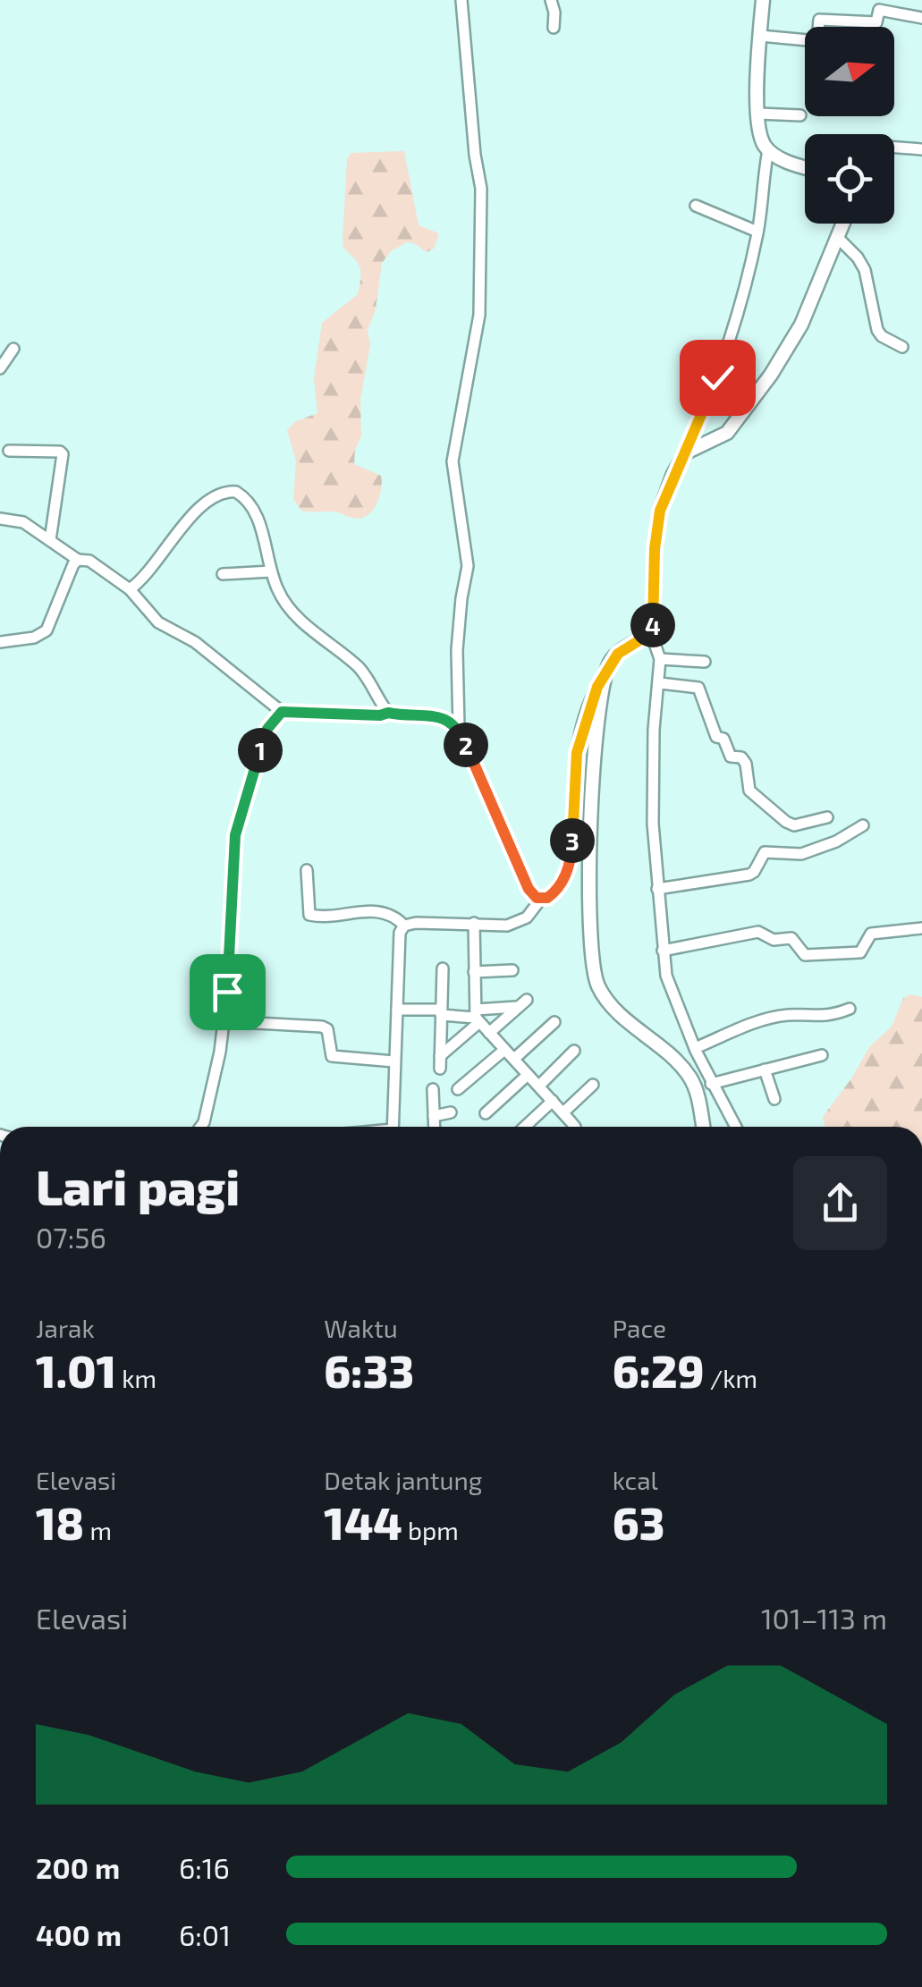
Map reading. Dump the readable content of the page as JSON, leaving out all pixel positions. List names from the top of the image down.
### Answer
{
  "north": "right",
  "page": {
    "pins": [
      "4",
      "2",
      "1",
      "3"
    ],
    "heading": ["Lari pagi", "07:56"],
    "stats": [
      ["Jarak", "1.01 km"],
      ["Waktu", "6:33"],
      ["Pace", "6:29 /km"],
      ["Elevasi", "18 m"],
      ["Detak jantung", "144 bpm"],
      ["kcal", "63"]
    ],
    "chart": ["Elevasi", "101–113 m"],
    "list": [
      {
        "name": "200 m",
        "note": "6:16"
      },
      {
        "name": "400 m",
        "note": "6:01"
      }
    ]
  }
}
